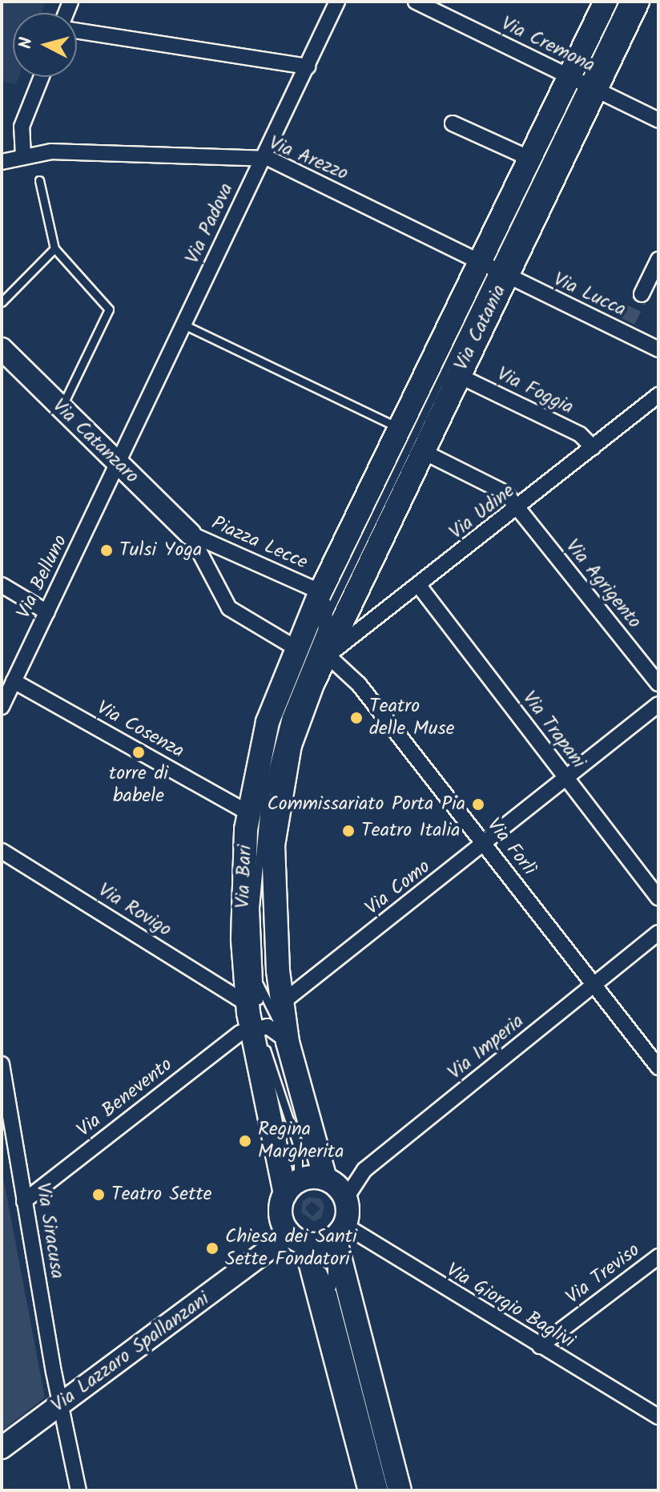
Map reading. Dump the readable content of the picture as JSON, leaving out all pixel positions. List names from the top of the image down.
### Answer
{
  "streets": {
    "main road": ["Via Catania", "Via Bari"],
    "street": [
      "Via Cremona",
      "Via Arezzo",
      "Via Padova",
      "Via Lucca",
      "Via Foggia",
      "Via Catanzaro",
      "Via Udine",
      "Piazza Lecce",
      "Via Belluno",
      "Via Agrigento",
      "Via Cosenza",
      "Via Trapani",
      "Via Forlì",
      "Via Como",
      "Via Rovigo",
      "Via Imperia",
      "Via Benevento",
      "Via Siracusa",
      "Via Treviso",
      "Via Giorgio Baglivi",
      "Via Lazzaro Spallanzani"
    ]
  },
  "crossings": [
    ["Via Cremona", "Via Catania"],
    ["Via Arezzo", "Via Padova"],
    ["Via Arezzo", "Via Lucca"],
    ["Via Arezzo", "Via Catania"],
    ["Via Padova", "Via Catanzaro"],
    ["Via Padova", "Via Belluno"],
    ["Via Lucca", "Via Catania"],
    ["Via Catania", "Via Foggia"],
    ["Via Catania", "Via Udine"],
    ["Via Catania", "Piazza Lecce"],
    ["Via Catania", "Via Agrigento"],
    ["Via Catania", "Via Forlì"],
    ["Via Catania", "Via Bari"],
    ["Via Foggia", "Via Udine"],
    ["Via Catanzaro", "Piazza Lecce"],
    ["Via Catanzaro", "Via Belluno"],
    ["Via Udine", "Via Agrigento"],
    ["Via Udine", "Via Trapani"],
    ["Via Udine", "Via Forlì"],
    ["Via Udine", "Via Bari"],
    ["Piazza Lecce", "Via Bari"],
    ["Via Belluno", "Via Cosenza"],
    ["Via Cosenza", "Via Bari"],
    ["Via Trapani", "Via Como"],
    ["Via Forlì", "Via Bari"],
    ["Via Forlì", "Via Como"],
    ["Via Forlì", "Via Imperia"],
    ["Via Bari", "Via Como"],
    ["Via Bari", "Via Rovigo"],
    ["Via Bari", "Via Imperia"],
    ["Via Bari", "Via Benevento"],
    ["Via Bari", "Via Giorgio Baglivi"],
    ["Via Bari", "Via Lazzaro Spallanzani"],
    ["Via Rovigo", "Via Benevento"],
    ["Via Imperia", "Via Giorgio Baglivi"],
    ["Via Imperia", "Via Lazzaro Spallanzani"],
    ["Via Benevento", "Via Siracusa"],
    ["Via Siracusa", "Via Lazzaro Spallanzani"],
    ["Via Treviso", "Via Giorgio Baglivi"],
    ["Via Giorgio Baglivi", "Via Lazzaro Spallanzani"]
  ],
  "places": [
    "Tulsi Yoga",
    "Teatro delle Muse",
    "torre di babele",
    "Commissariato Porta Pia",
    "Teatro Italia",
    "Regina Margherita",
    "Teatro Sette",
    "Chiesa dei Santi Sette Fondatori"
  ],
  "north": "left"
}
